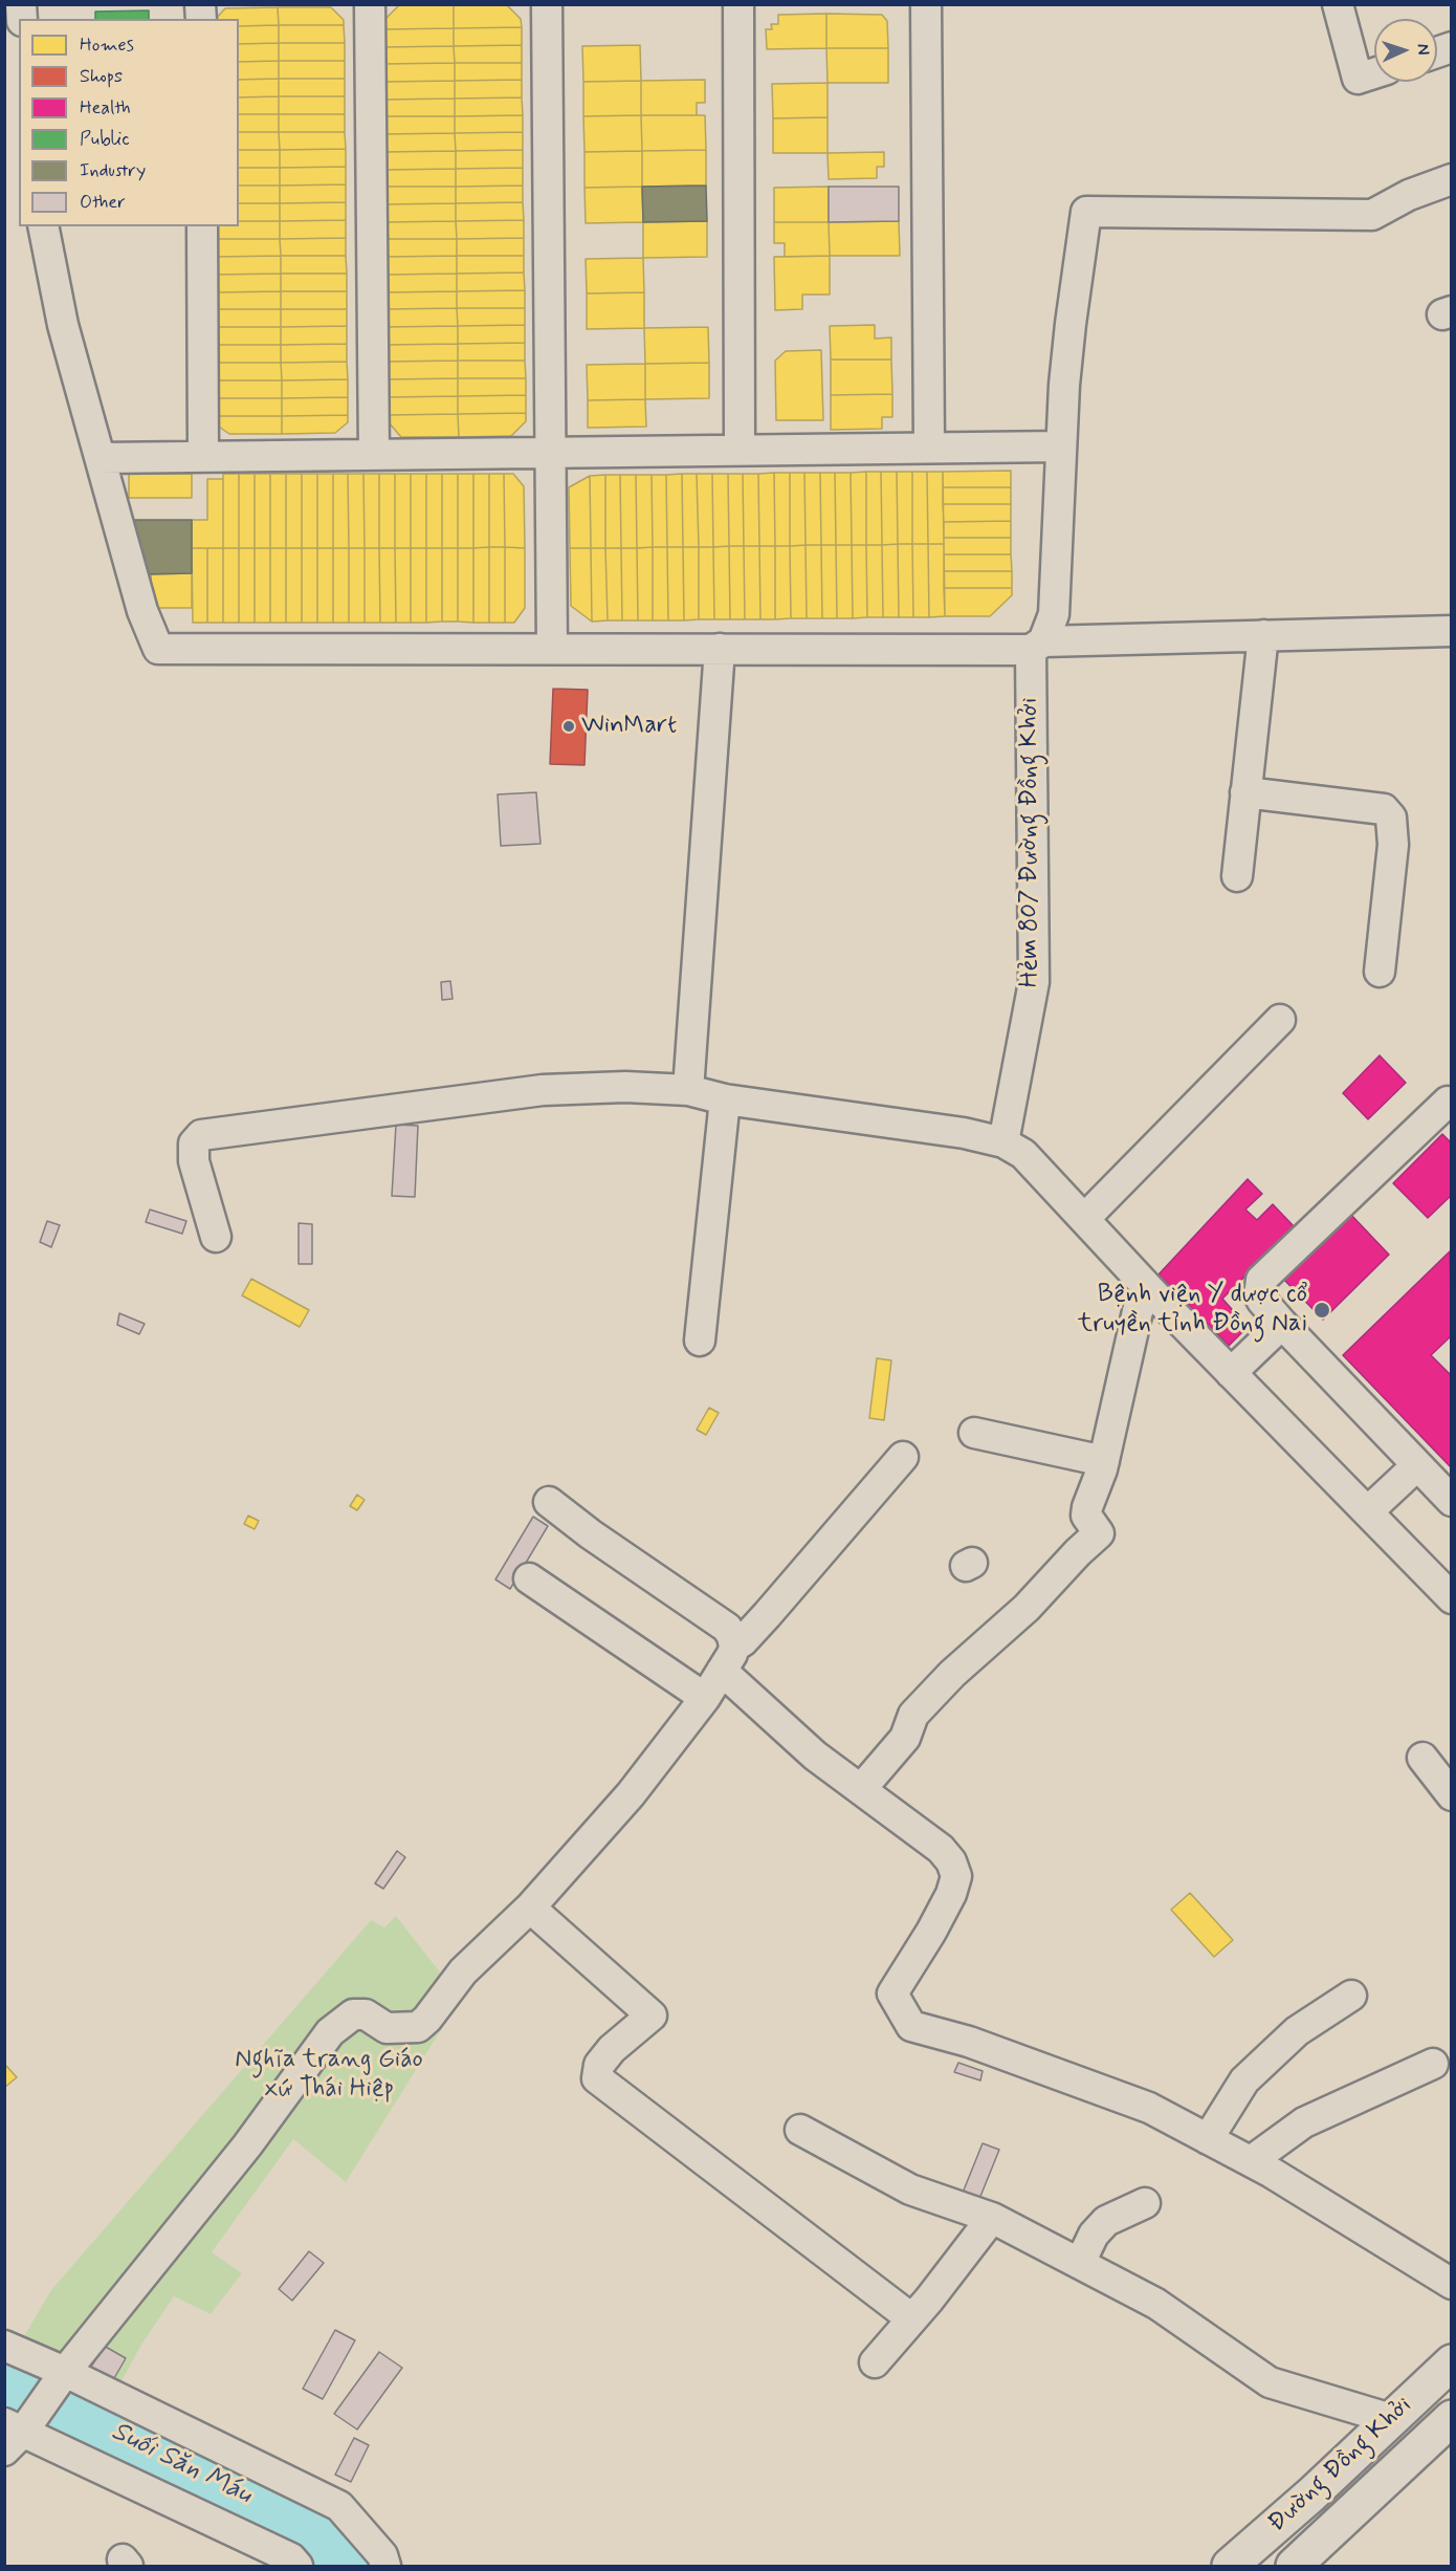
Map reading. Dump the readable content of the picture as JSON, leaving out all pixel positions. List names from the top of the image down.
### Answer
{
  "streets": {
    "main road": ["Đường Đồng Khởi"],
    "street": ["Hẻm 807 Đường Đồng Khởi"]
  },
  "water": ["Suối Săn Máu"],
  "parks": ["Nghĩa trang Giáo xứ Thái Hiệp"],
  "places": ["WinMart", "Bệnh viện Y dược cổ truyền tỉnh Đồng Nai"],
  "legend": [
    "Homes",
    "Shops",
    "Health",
    "Public",
    "Industry",
    "Other"
  ],
  "north": "right"
}
